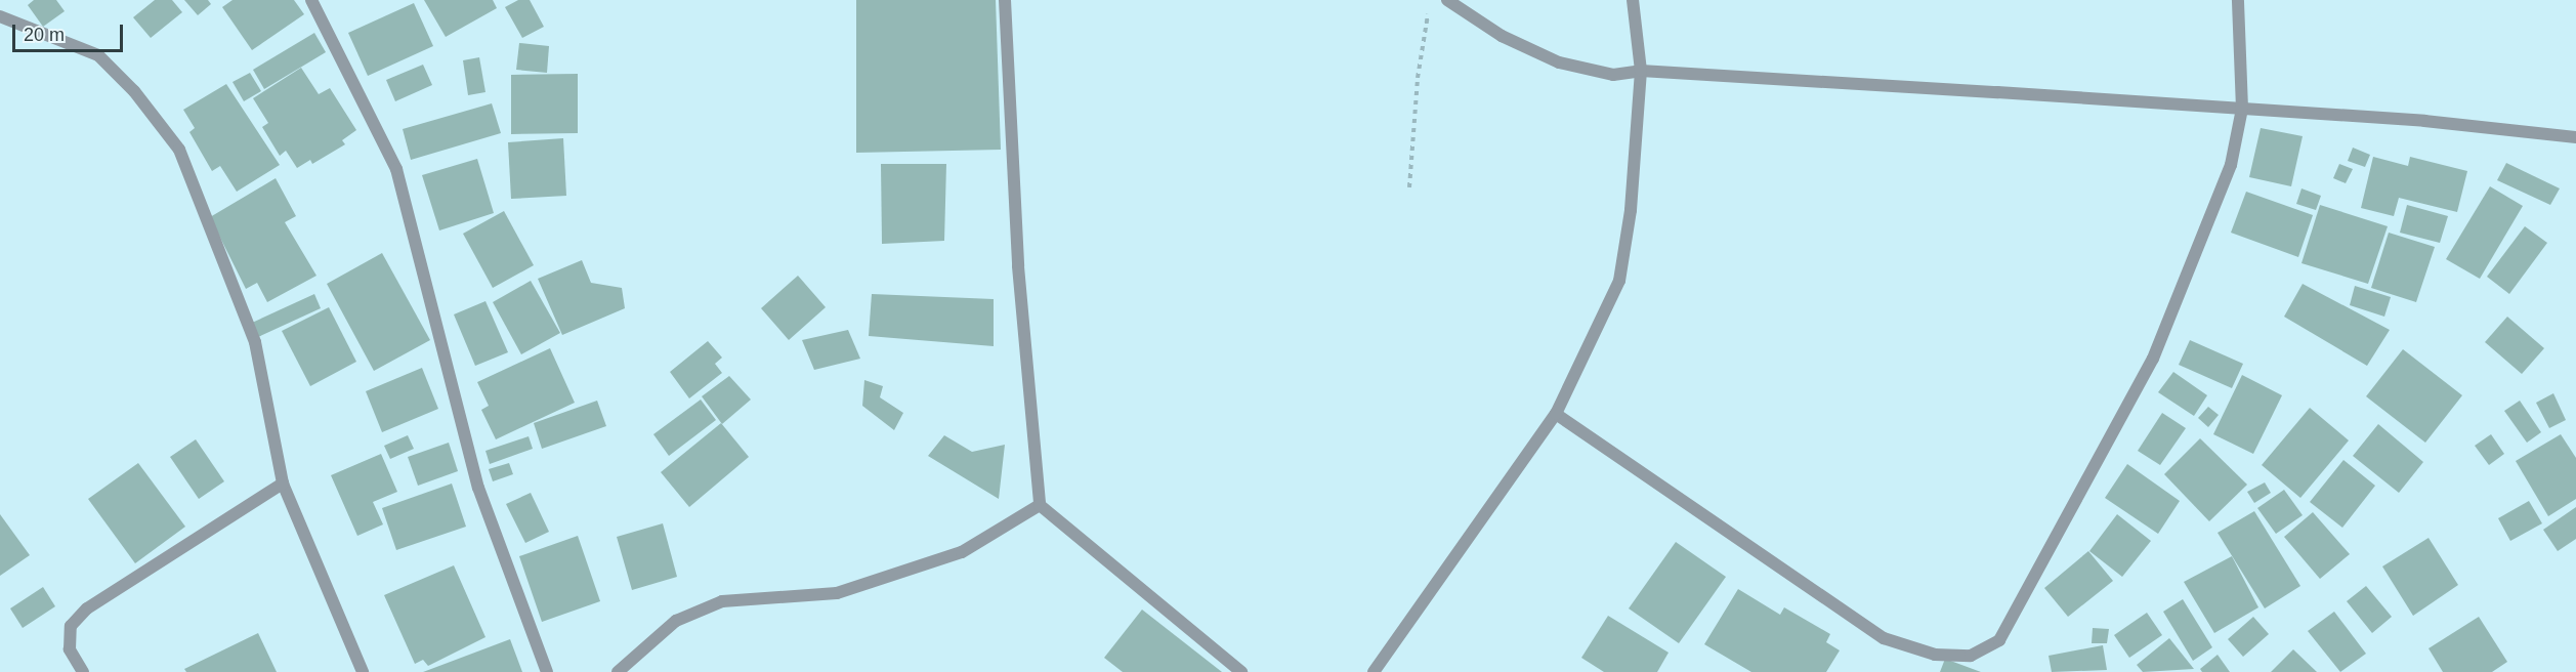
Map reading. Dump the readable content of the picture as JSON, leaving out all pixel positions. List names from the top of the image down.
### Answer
{
  "scale_bar": "20 m"
}
